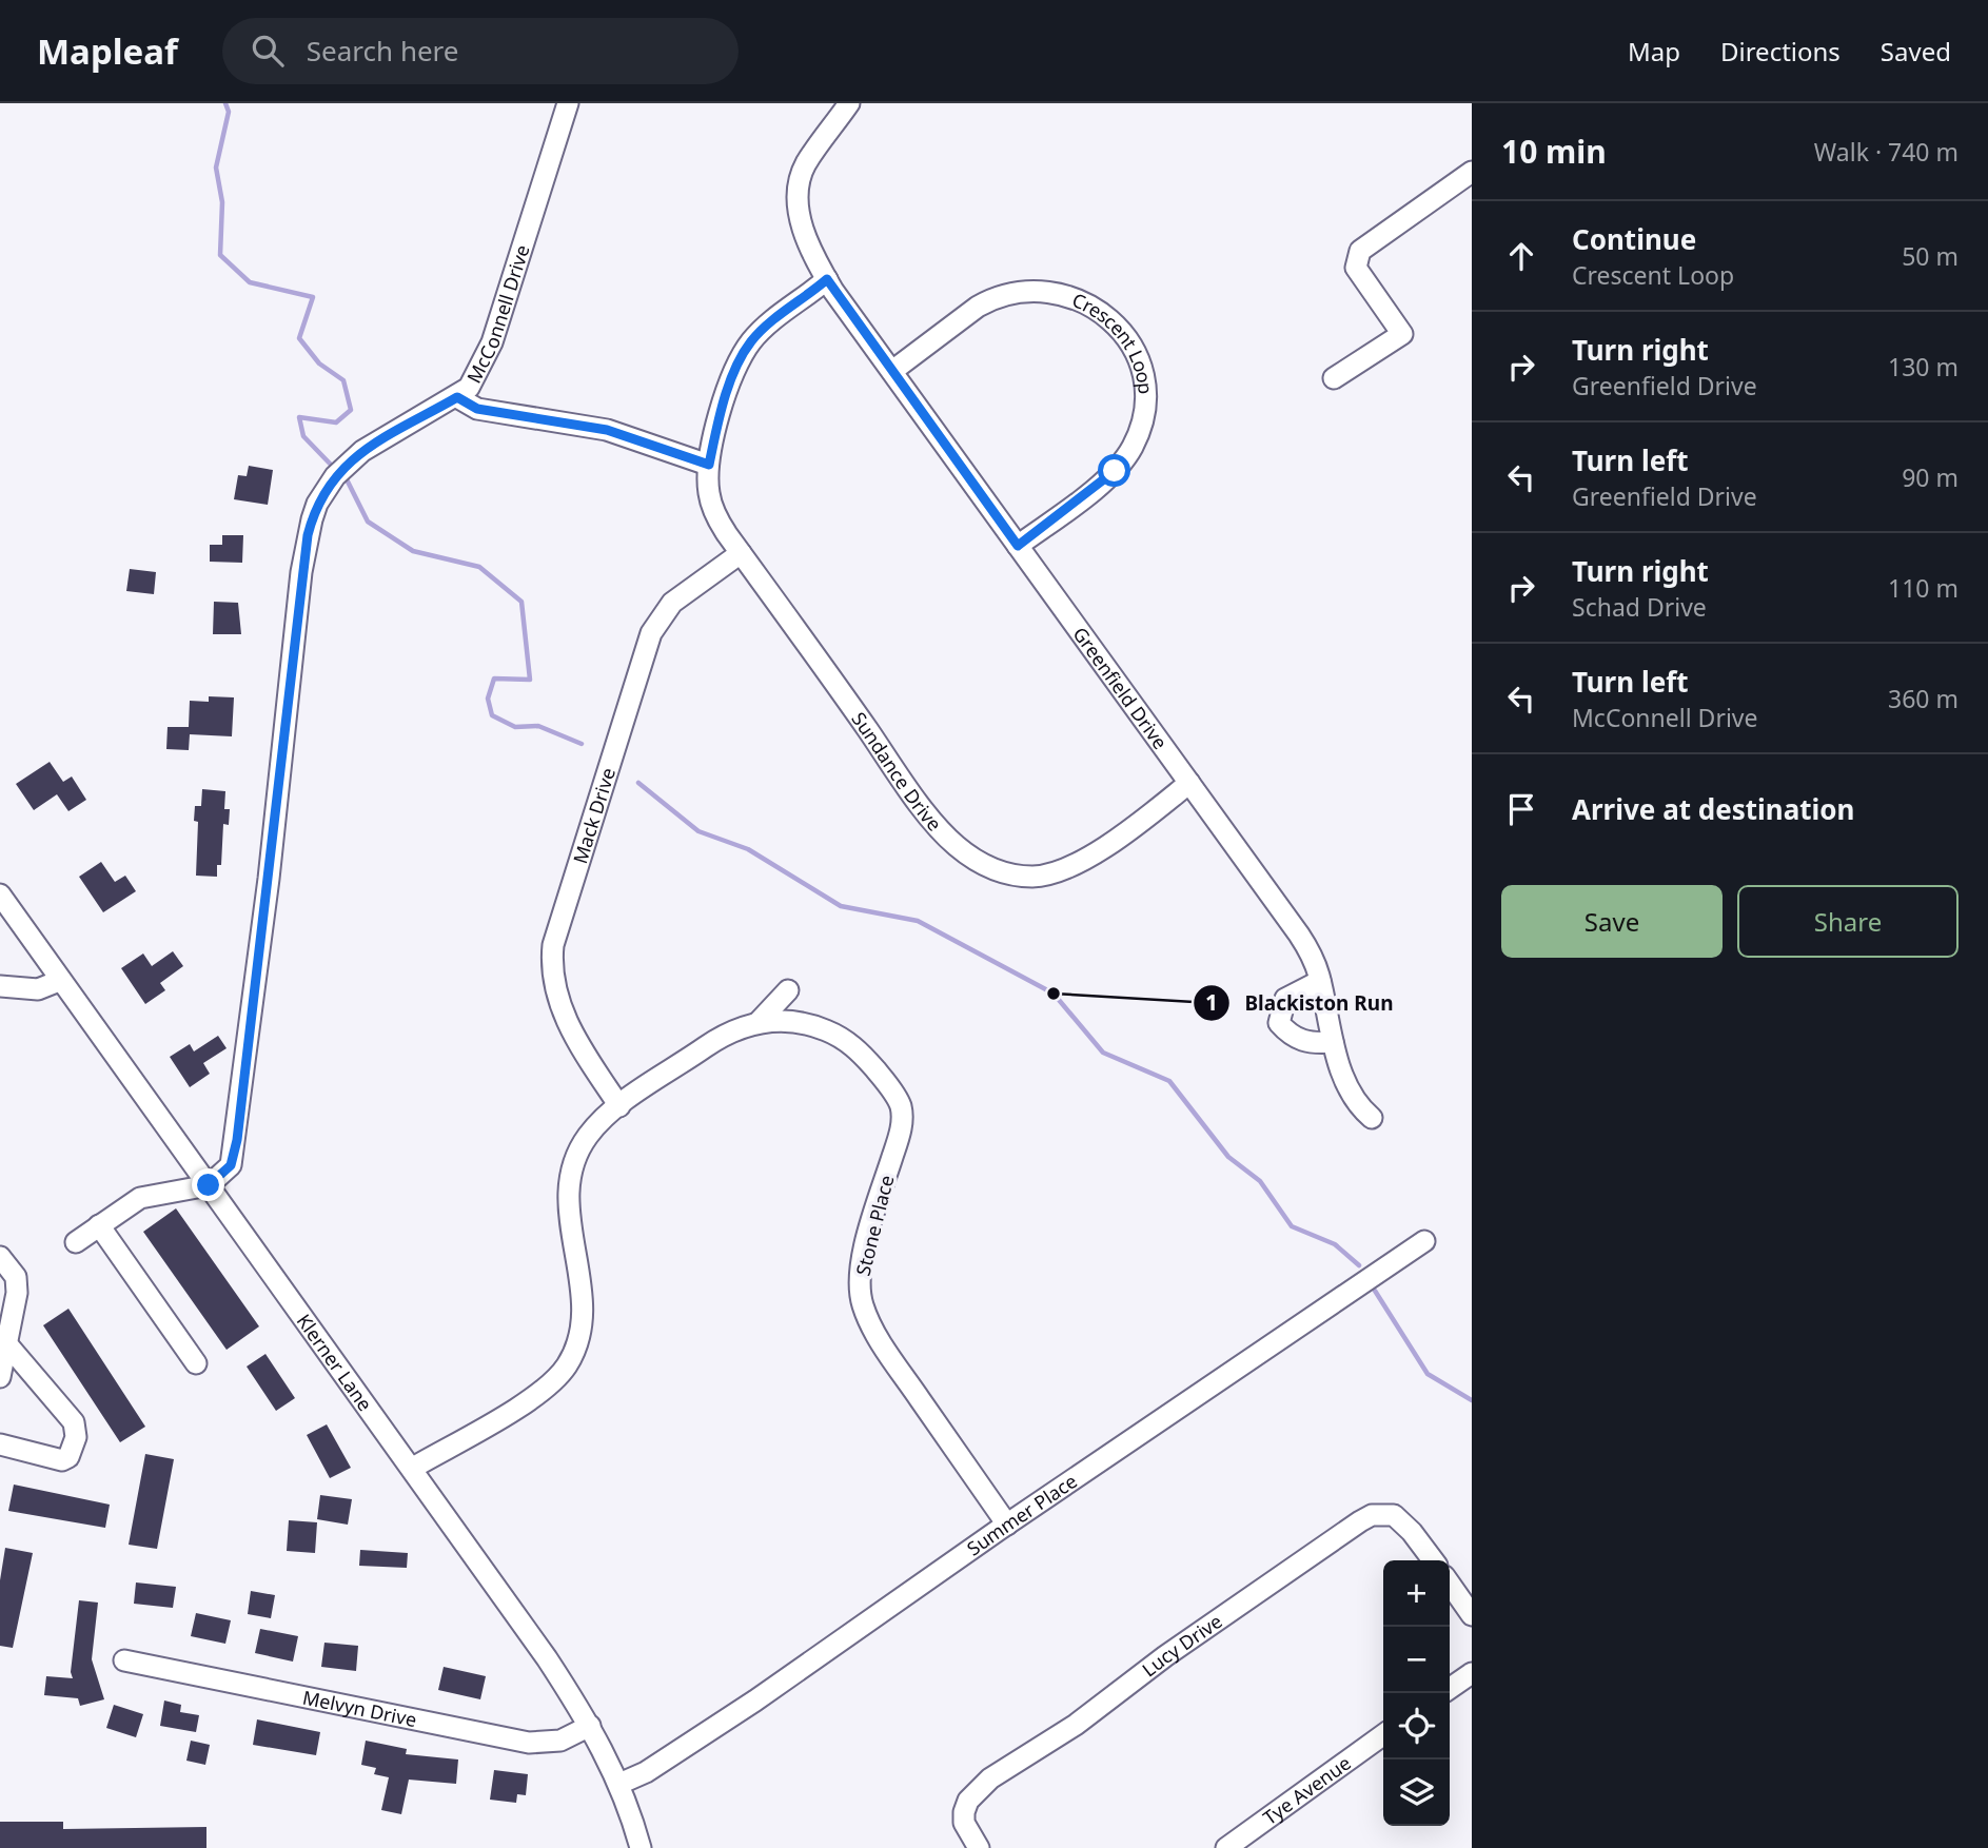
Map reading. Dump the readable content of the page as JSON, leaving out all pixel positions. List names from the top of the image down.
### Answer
{
  "streets": {
    "street": [
      "McConnell Drive",
      "Crescent Loop",
      "Greenfield Drive",
      "Sundance Drive",
      "Mack Drive",
      "Stone Place",
      "Klerner Lane",
      "Summer Place",
      "Lucy Drive",
      "Melvyn Drive",
      "Tye Avenue"
    ]
  },
  "crossings": [
    ["McConnell Drive", "Klerner Lane"],
    ["Crescent Loop", "Greenfield Drive"],
    ["Greenfield Drive", "Sundance Drive"],
    ["Sundance Drive", "Mack Drive"],
    ["Mack Drive", "Stone Place"],
    ["Stone Place", "Klerner Lane"],
    ["Stone Place", "Summer Place"],
    ["Klerner Lane", "Summer Place"],
    ["Klerner Lane", "Melvyn Drive"]
  ],
  "places": ["Blackiston Run"],
  "page": {
    "header": "Mapleaf",
    "search": "Search here",
    "nav": ["Map", "Directions", "Saved"],
    "heading": ["10 min", "Walk · 740 m"],
    "list": [
      ["Continue", "Crescent Loop", "50 m"],
      ["Turn right", "Greenfield Drive", "130 m"],
      ["Turn left", "Greenfield Drive", "90 m"],
      ["Turn right", "Schad Drive", "110 m"],
      ["Turn left", "McConnell Drive", "360 m"],
      "Arrive at destination"
    ],
    "buttons": ["Save", "Share"],
    "map_buttons": ["+", "−"]
  }
}
